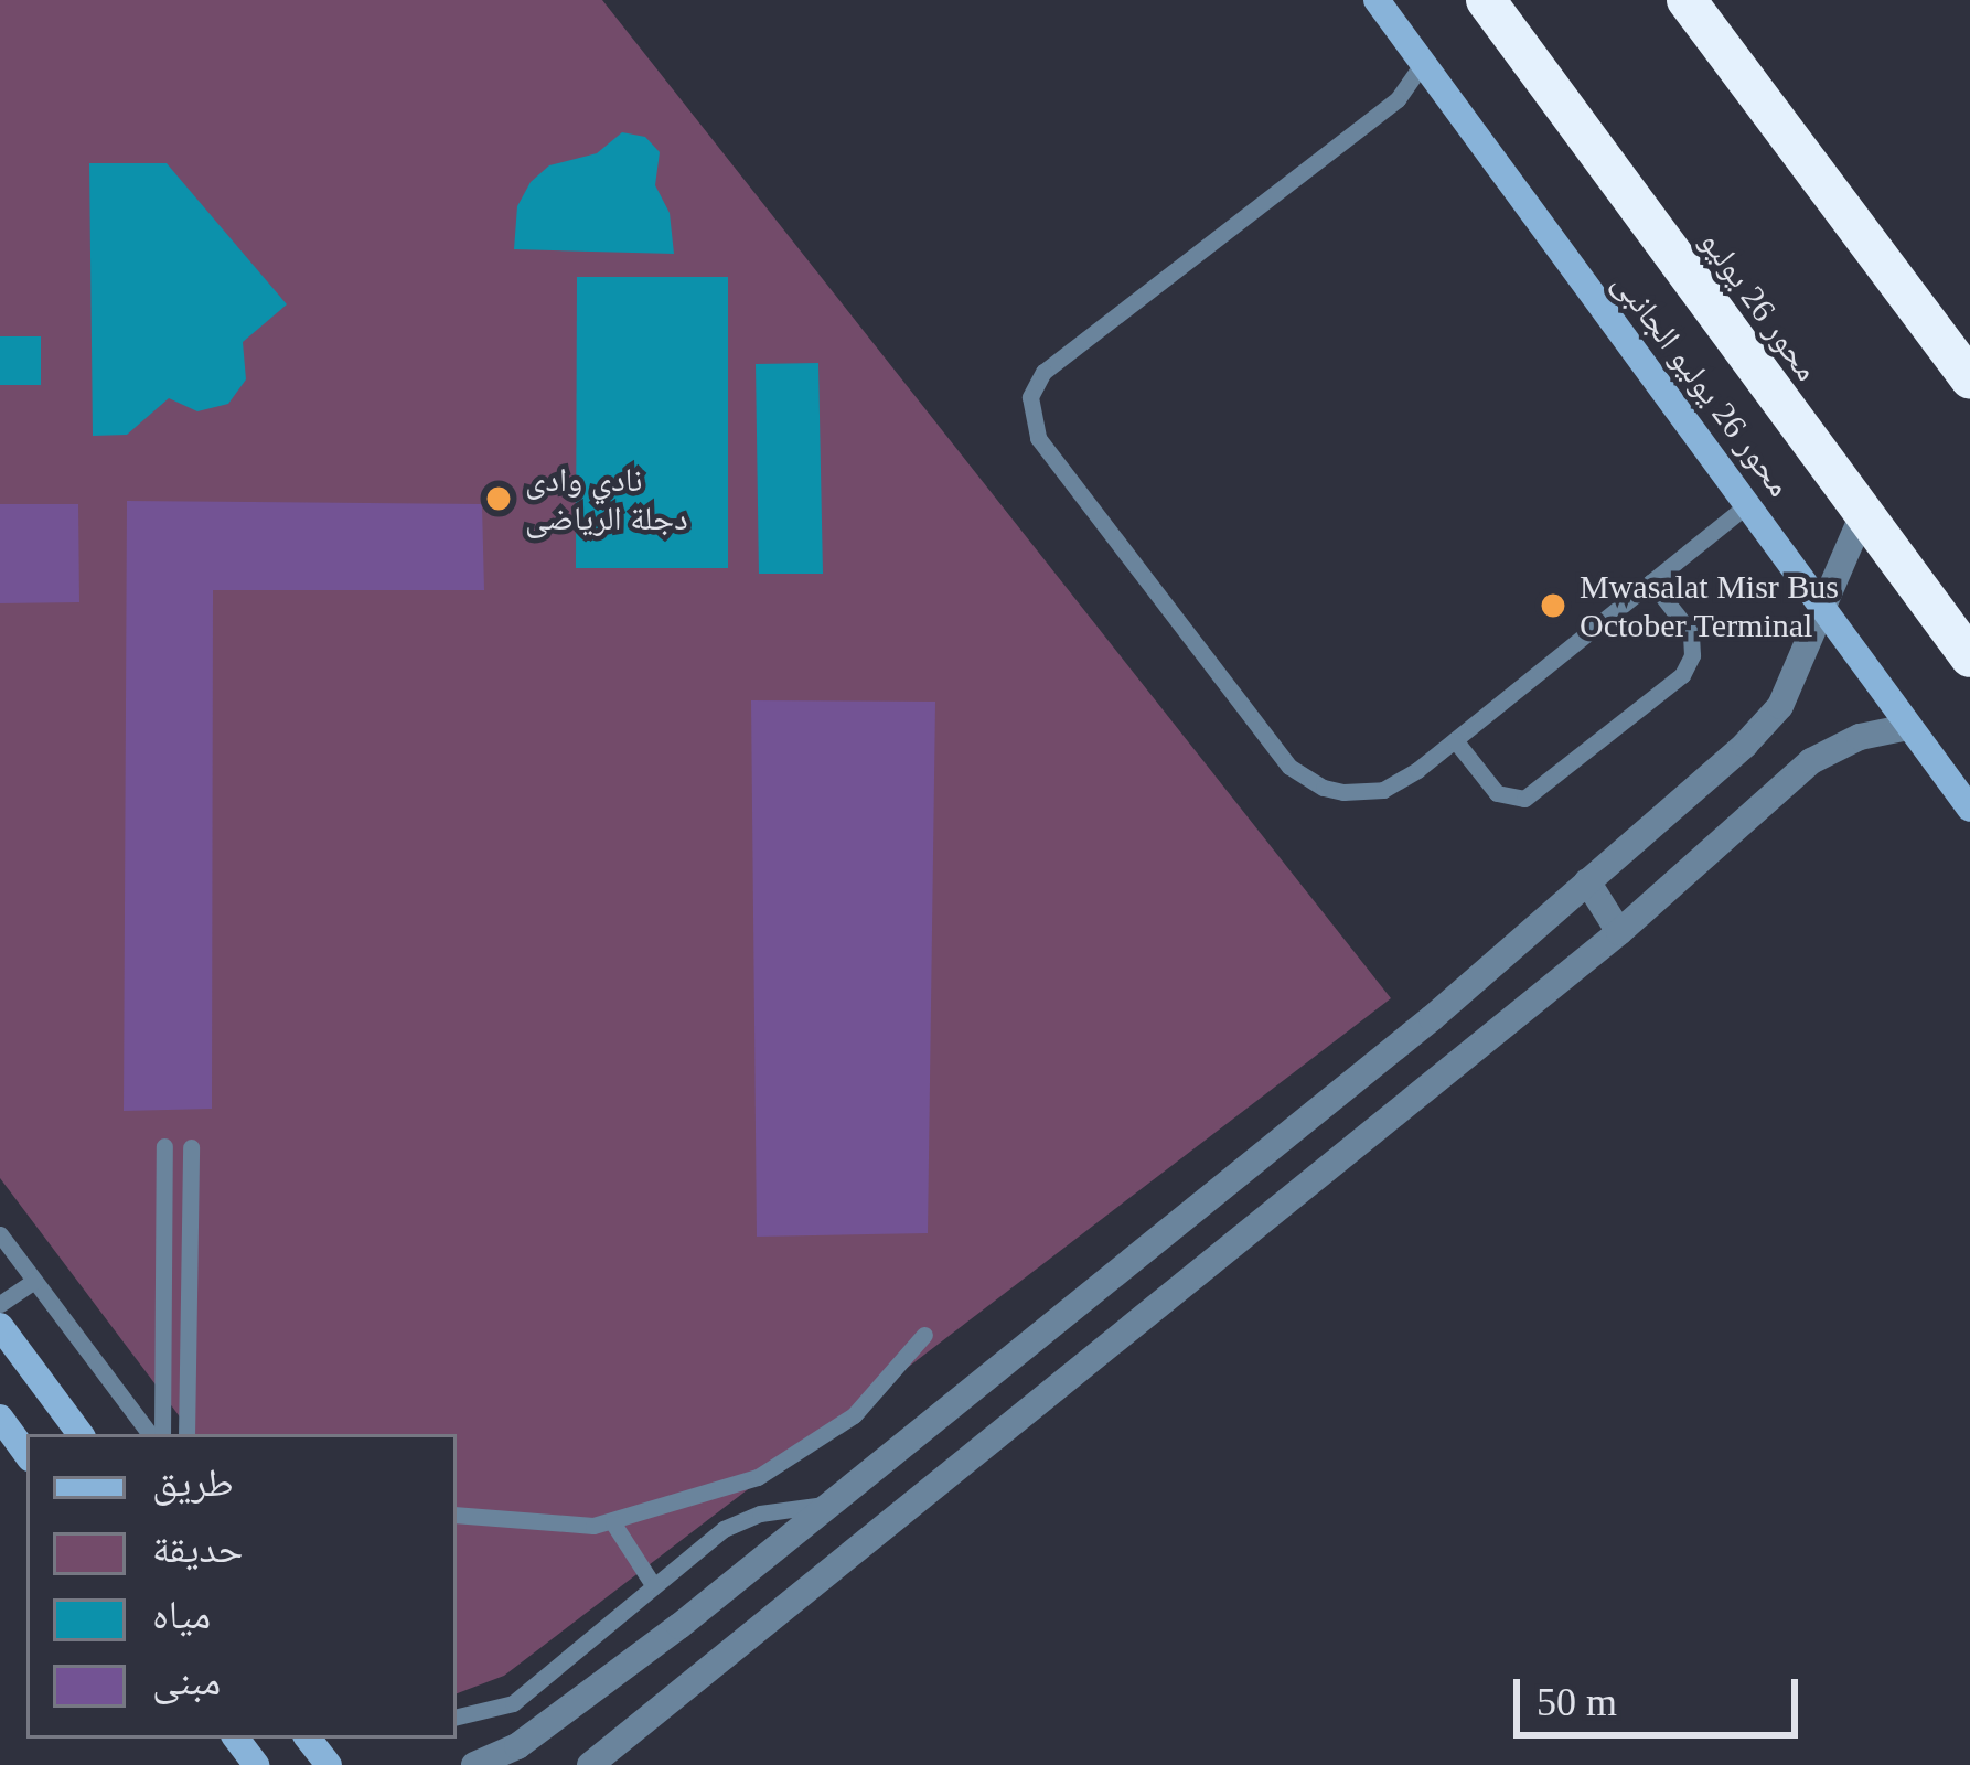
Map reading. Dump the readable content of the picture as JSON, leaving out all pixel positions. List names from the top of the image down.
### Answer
{
  "streets": {
    "highway": ["محور 26 يوليو"],
    "street": ["محور 26 يوليو الجانبى"]
  },
  "places": ["نادي وادى دجلة الرياضى", "Mwasalat Misr Bus October Terminal"],
  "legend": [
    "طريق",
    "حديقة",
    "مياه",
    "مبنى"
  ],
  "scale_bar": "50 m"
}
